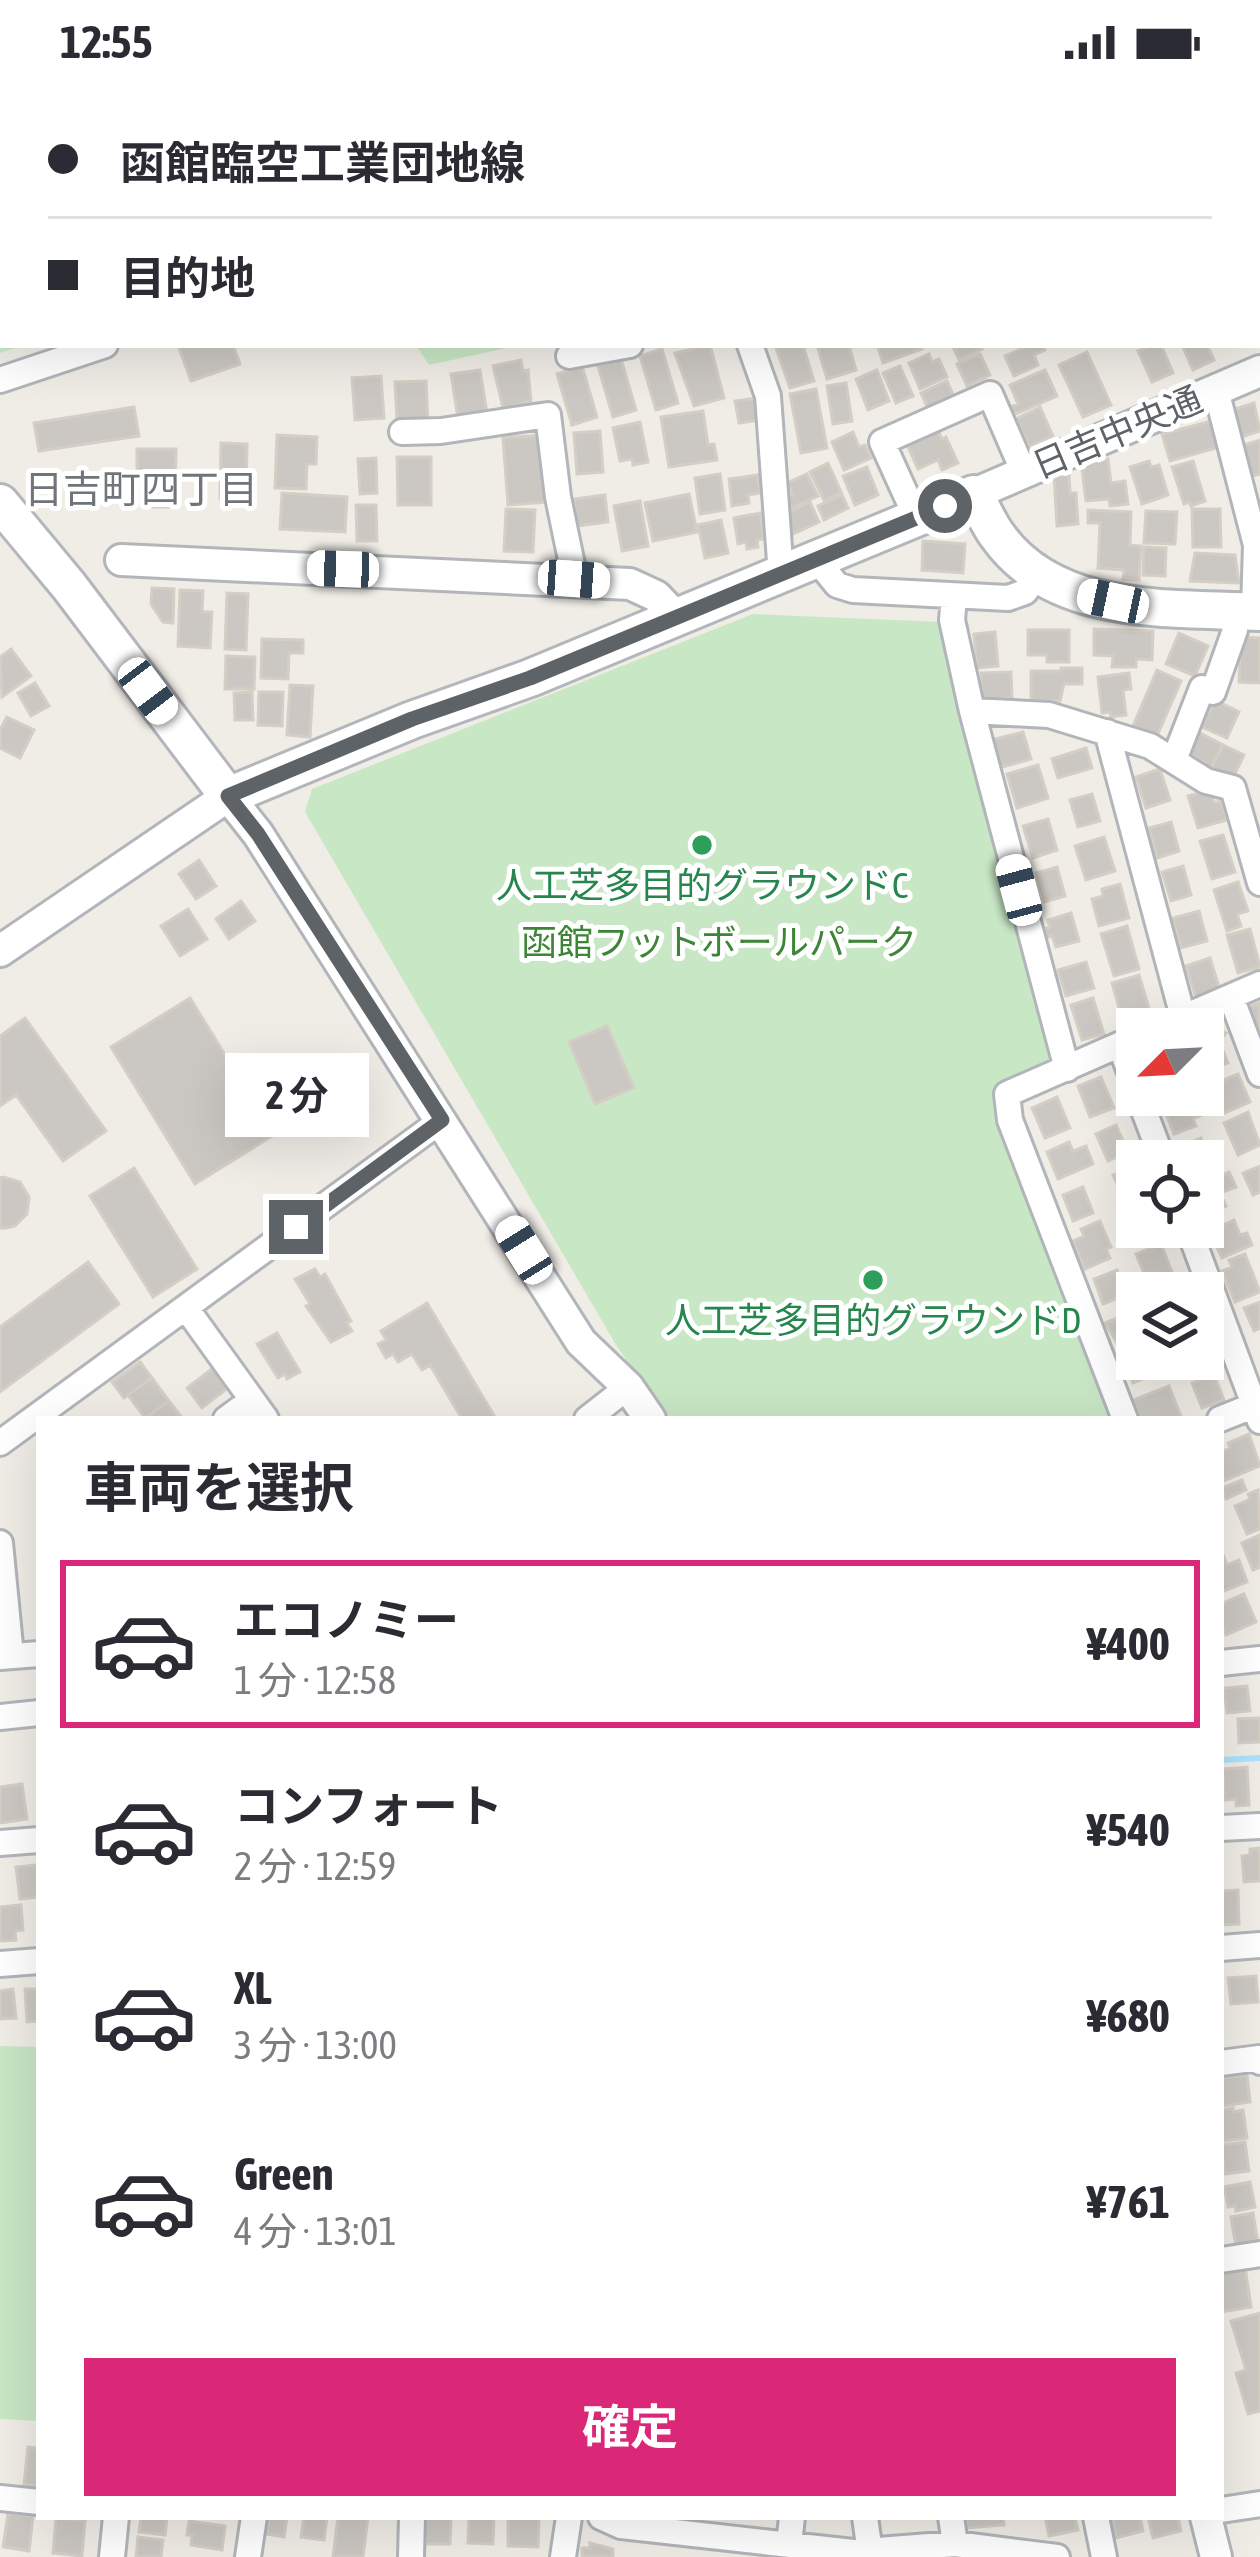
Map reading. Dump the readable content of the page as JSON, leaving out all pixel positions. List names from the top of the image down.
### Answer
{
  "streets": {
    "street": ["日吉中央通"]
  },
  "districts": ["日吉町四丁目"],
  "parks": ["函館フットボールパーク"],
  "places": ["人工芝多目的グラウンドC", "人工芝多目的グラウンドD"],
  "north": "bottom left",
  "page": {
    "status": "12:55",
    "banner": ["函館臨空工業団地線", "目的地"],
    "bubble": "2 分",
    "heading": "車両を選択",
    "list": [
      {
        "name": "エコノミー",
        "note": "1 分 · 12:58",
        "value": "¥400"
      },
      {
        "name": "コンフォート",
        "note": "2 分 · 12:59",
        "value": "¥540"
      },
      {
        "name": "XL",
        "note": "3 分 · 13:00",
        "value": "¥680"
      },
      {
        "name": "Green",
        "note": "4 分 · 13:01",
        "value": "¥761"
      }
    ],
    "buttons": "確定"
  }
}
